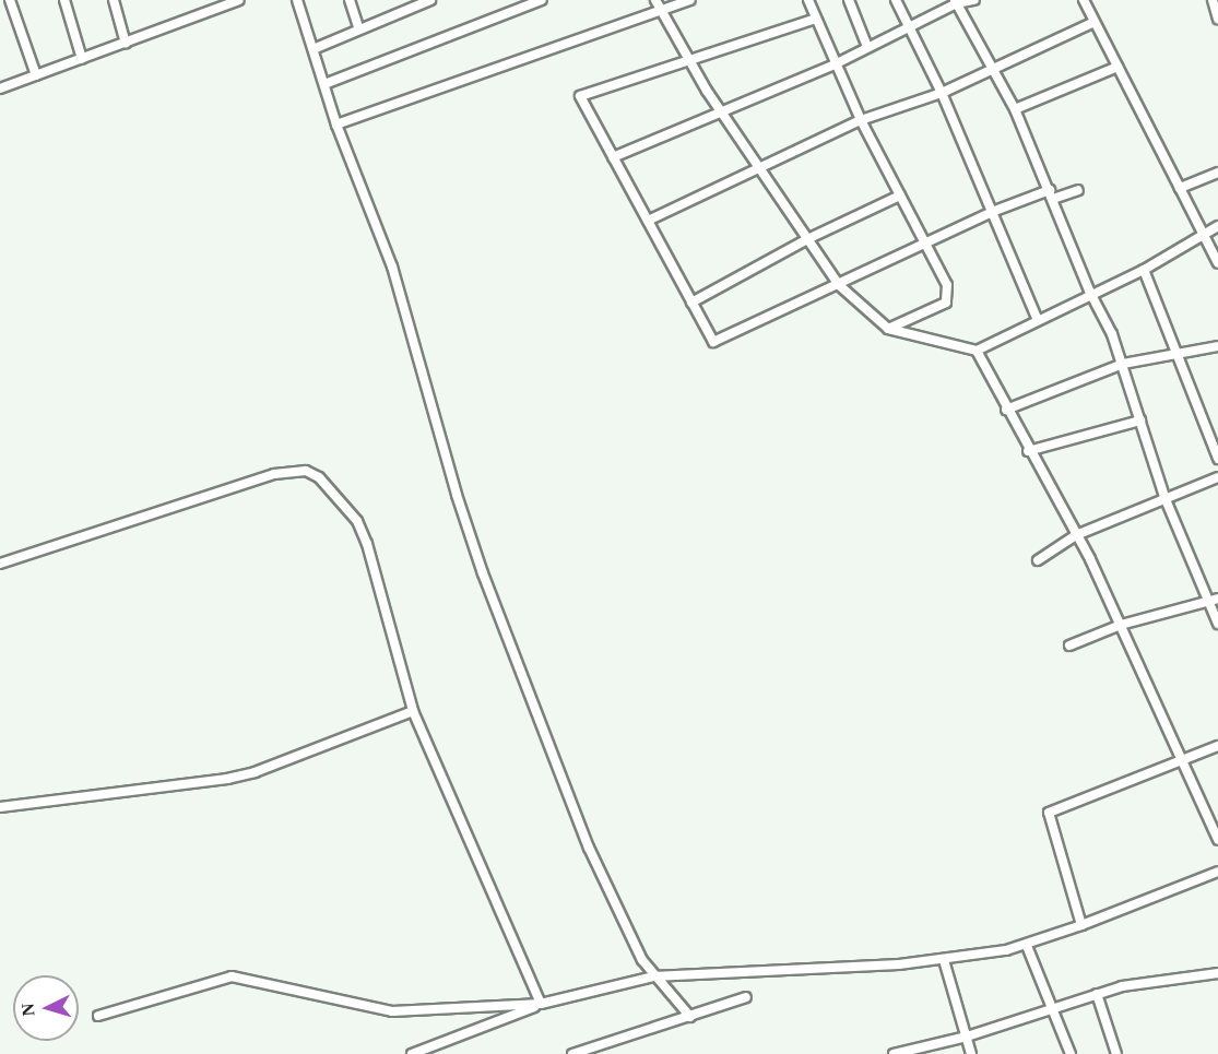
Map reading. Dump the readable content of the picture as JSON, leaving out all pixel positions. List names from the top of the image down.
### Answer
{
  "north": "left"
}
